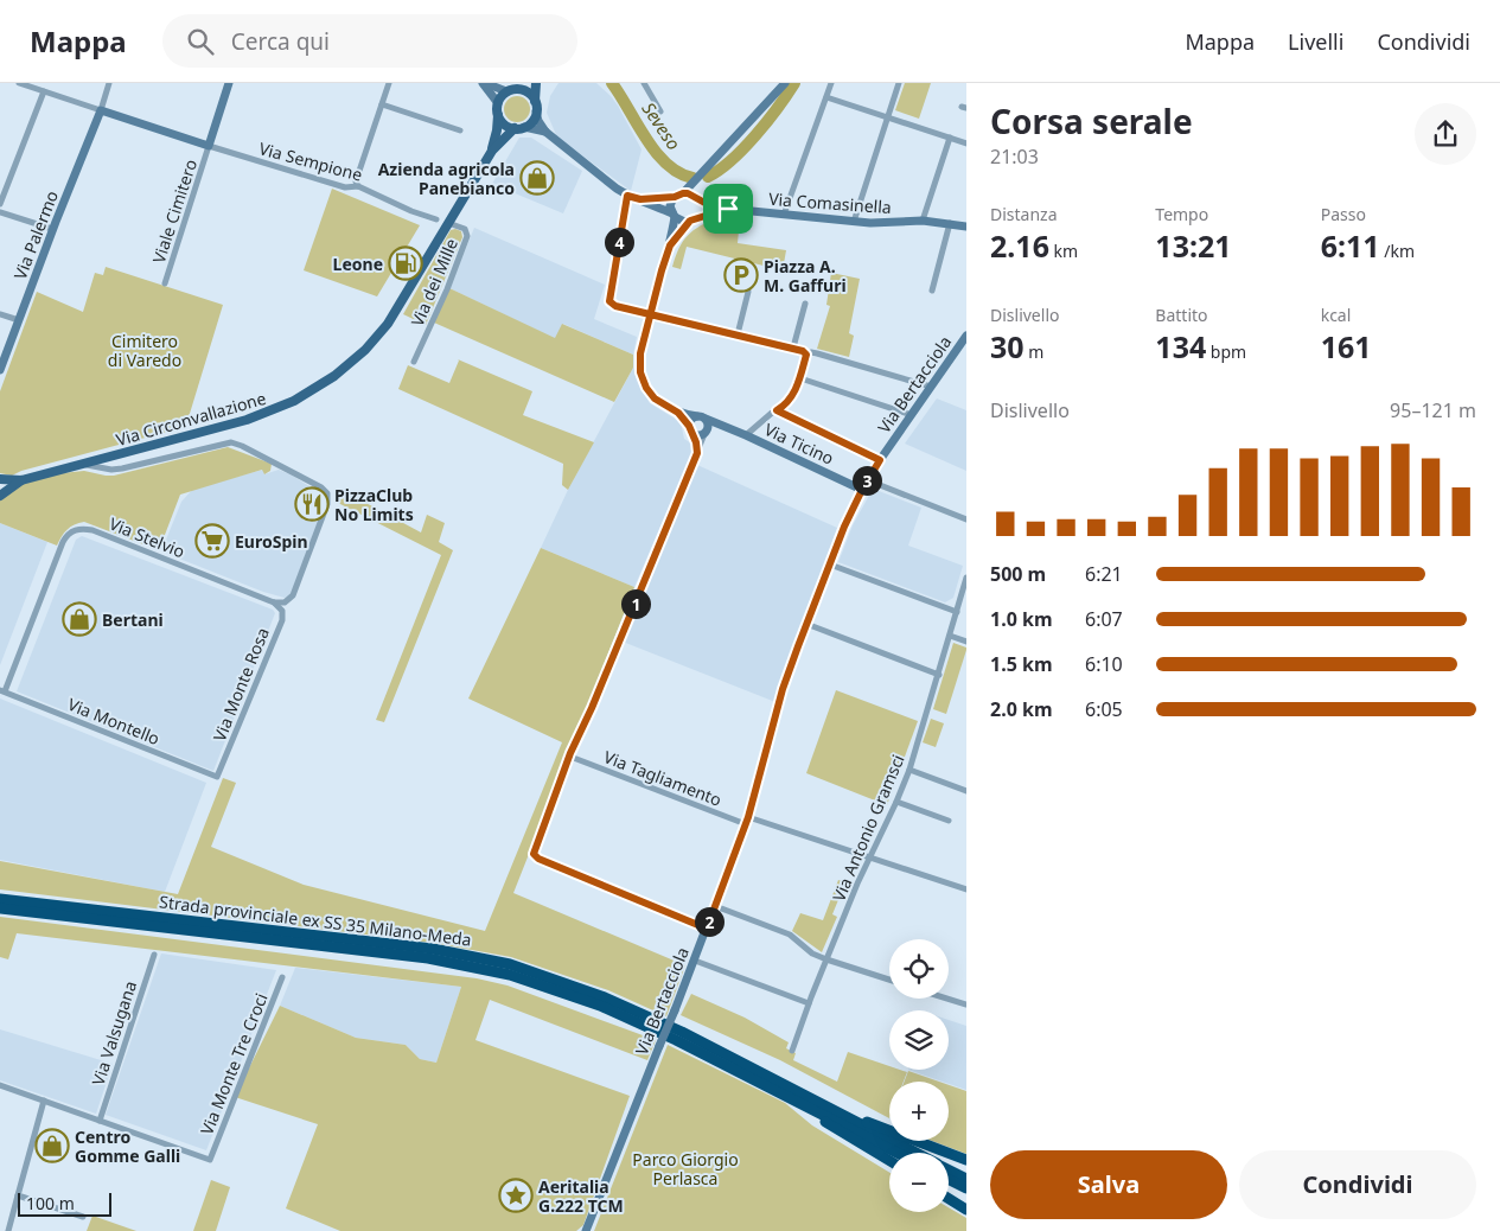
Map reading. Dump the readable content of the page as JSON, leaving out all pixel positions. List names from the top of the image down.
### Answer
{
  "streets": {
    "highway": ["Strada provinciale ex SS 35 Milano-Meda"],
    "main road": ["Via Circonvallazione"],
    "street": [
      "Via Sempione",
      "Via Comasinella",
      "Viale Cimitero",
      "Via Palermo",
      "Via dei Mille",
      "Via Bertacciola",
      "Via Ticino",
      "Via Stelvio",
      "Via Monte Rosa",
      "Via Montello",
      "Via Tagliamento",
      "Via Antonio Gramsci",
      "Via Valsugana",
      "Via Monte Tre Croci"
    ]
  },
  "crossings": [
    ["Via Sempione", "Viale Cimitero"],
    ["Via Comasinella", "Via Ticino"],
    ["Via dei Mille", "Via Circonvallazione"],
    ["Via Bertacciola", "Via Ticino"],
    ["Via Bertacciola", "Via Tagliamento"],
    ["Via Stelvio", "Via Monte Rosa"],
    ["Via Stelvio", "Via Montello"],
    ["Via Monte Rosa", "Via Montello"],
    ["Via Tagliamento", "Via Antonio Gramsci"],
    ["Via Valsugana", "Via Monte Tre Croci"]
  ],
  "water": ["Seveso"],
  "parks": ["Cimitero di Varedo", "Parco Giorgio Perlasca"],
  "places": {
    "shop": ["Azienda agricola Panebianco", "Bertani", "Centro Gomme Galli"],
    "fuel station": ["Leone"],
    "parking": ["Piazza A. M. Gaffuri"],
    "restaurant": ["PizzaClub No Limits"],
    "supermarket": ["EuroSpin"],
    "place": ["Aeritalia G.222 TCM"]
  },
  "scale_bar": "100 m",
  "page": {
    "header": "Mappa",
    "search": "Cerca qui",
    "nav": ["Mappa", "Livelli", "Condividi"],
    "heading": ["Corsa serale", "21:03"],
    "stats": [
      ["Distanza", "2.16 km"],
      ["Tempo", "13:21"],
      ["Passo", "6:11 /km"],
      ["Dislivello", "30 m"],
      ["Battito", "134 bpm"],
      ["kcal", "161"]
    ],
    "pins": [
      "4",
      "3",
      "1",
      "2"
    ],
    "chart": ["Dislivello", "95–121 m"],
    "list": [
      {
        "name": "500 m",
        "note": "6:21"
      },
      {
        "name": "1.0 km",
        "note": "6:07"
      },
      {
        "name": "1.5 km",
        "note": "6:10"
      },
      {
        "name": "2.0 km",
        "note": "6:05"
      }
    ],
    "map_buttons": ["+", "−"],
    "buttons": ["Salva", "Condividi"],
    "scale": "100 m"
  }
}
